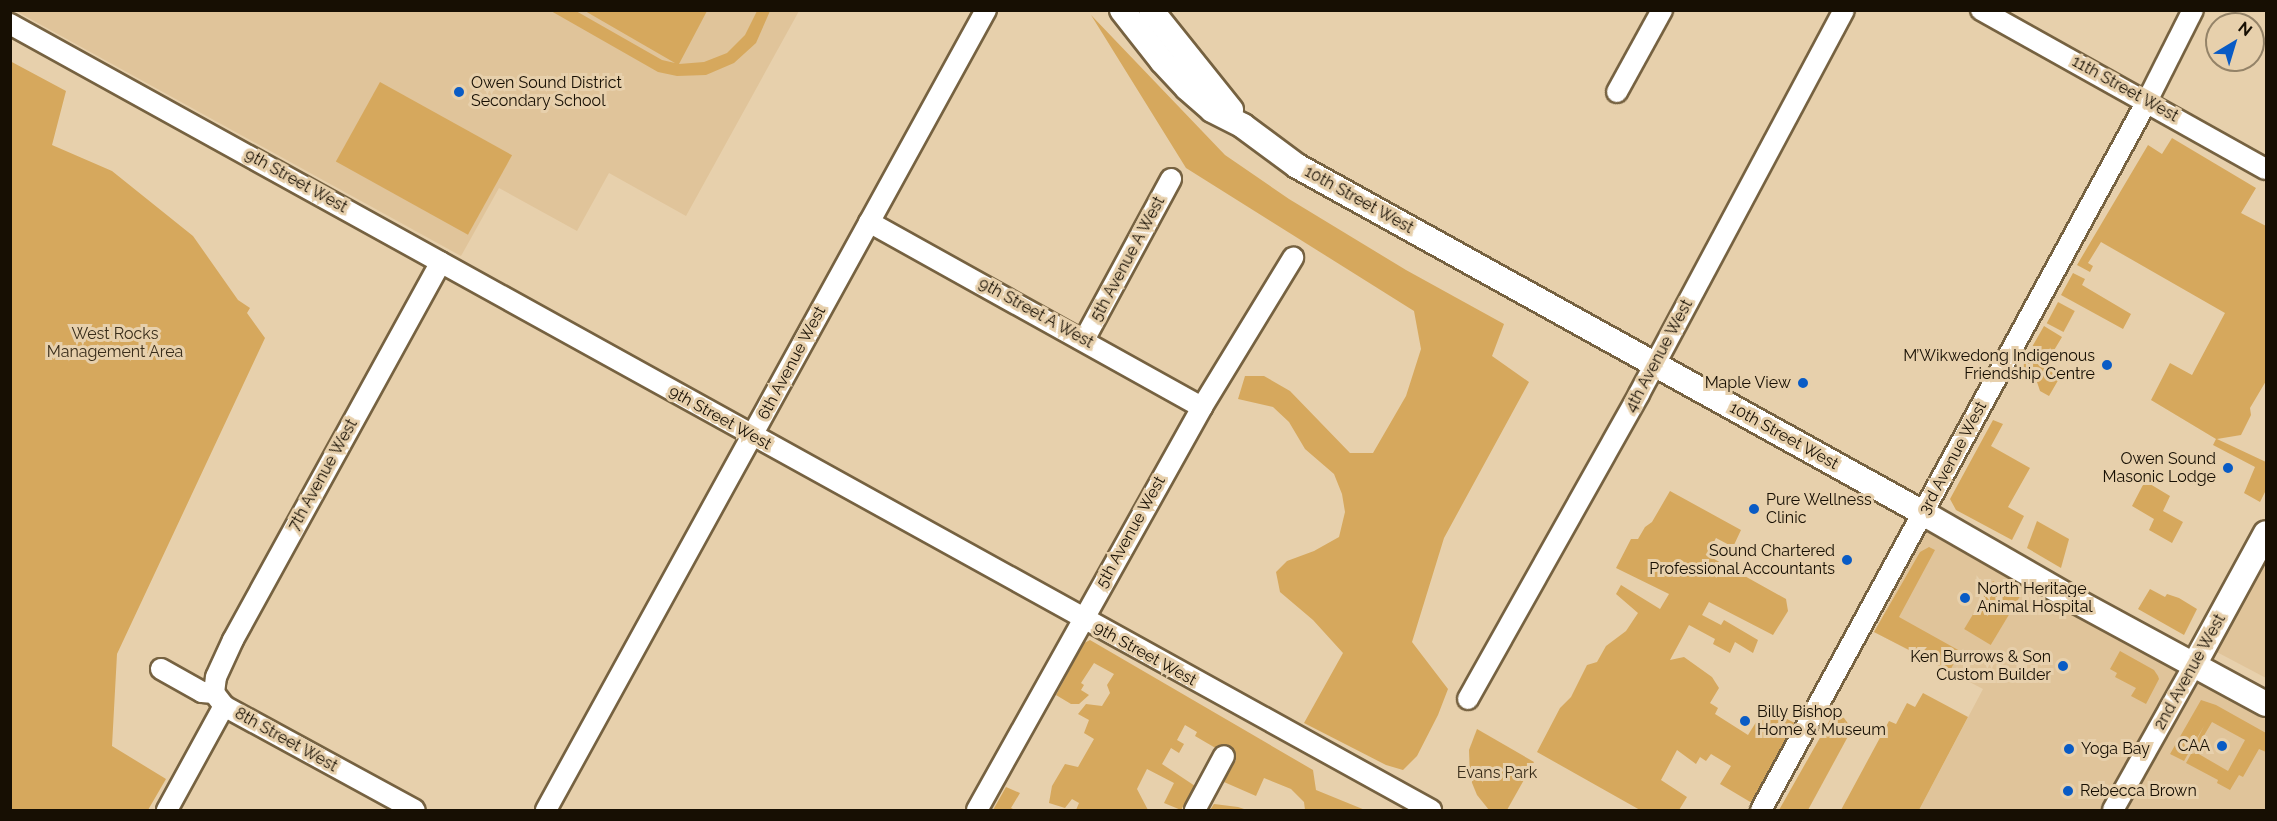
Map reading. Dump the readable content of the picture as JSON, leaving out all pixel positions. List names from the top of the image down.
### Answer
{
  "streets": {
    "main road": ["10th Street West", "2nd Avenue West"],
    "street": [
      "11th Street West",
      "9th Street West",
      "5th Avenue A West",
      "9th Street A West",
      "4th Avenue West",
      "6th Avenue West",
      "3rd Avenue West",
      "7th Avenue West",
      "5th Avenue West",
      "8th Street West"
    ]
  },
  "crossings": [
    ["11th Street West", "3rd Avenue West"],
    ["9th Street West", "6th Avenue West"],
    ["9th Street West", "7th Avenue West"],
    ["9th Street West", "5th Avenue West"],
    ["10th Street West", "4th Avenue West"],
    ["10th Street West", "3rd Avenue West"],
    ["10th Street West", "2nd Avenue West"],
    ["5th Avenue A West", "9th Street A West"],
    ["9th Street A West", "6th Avenue West"],
    ["9th Street A West", "5th Avenue West"],
    ["7th Avenue West", "8th Street West"]
  ],
  "parks": ["West Rocks Management Area", "Evans Park"],
  "places": [
    "Owen Sound District Secondary School",
    "M’Wikwedong Indigenous Friendship Centre",
    "Maple View",
    "Owen Sound Masonic Lodge",
    "Pure Wellness Clinic",
    "Sound Chartered Professional Accountants",
    "North Heritage Animal Hospital",
    "Ken Burrows & Son Custom Builder",
    "Billy Bishop Home & Museum",
    "CAA",
    "Yoga Bay",
    "Rebecca Brown"
  ],
  "north": "top right"
}
